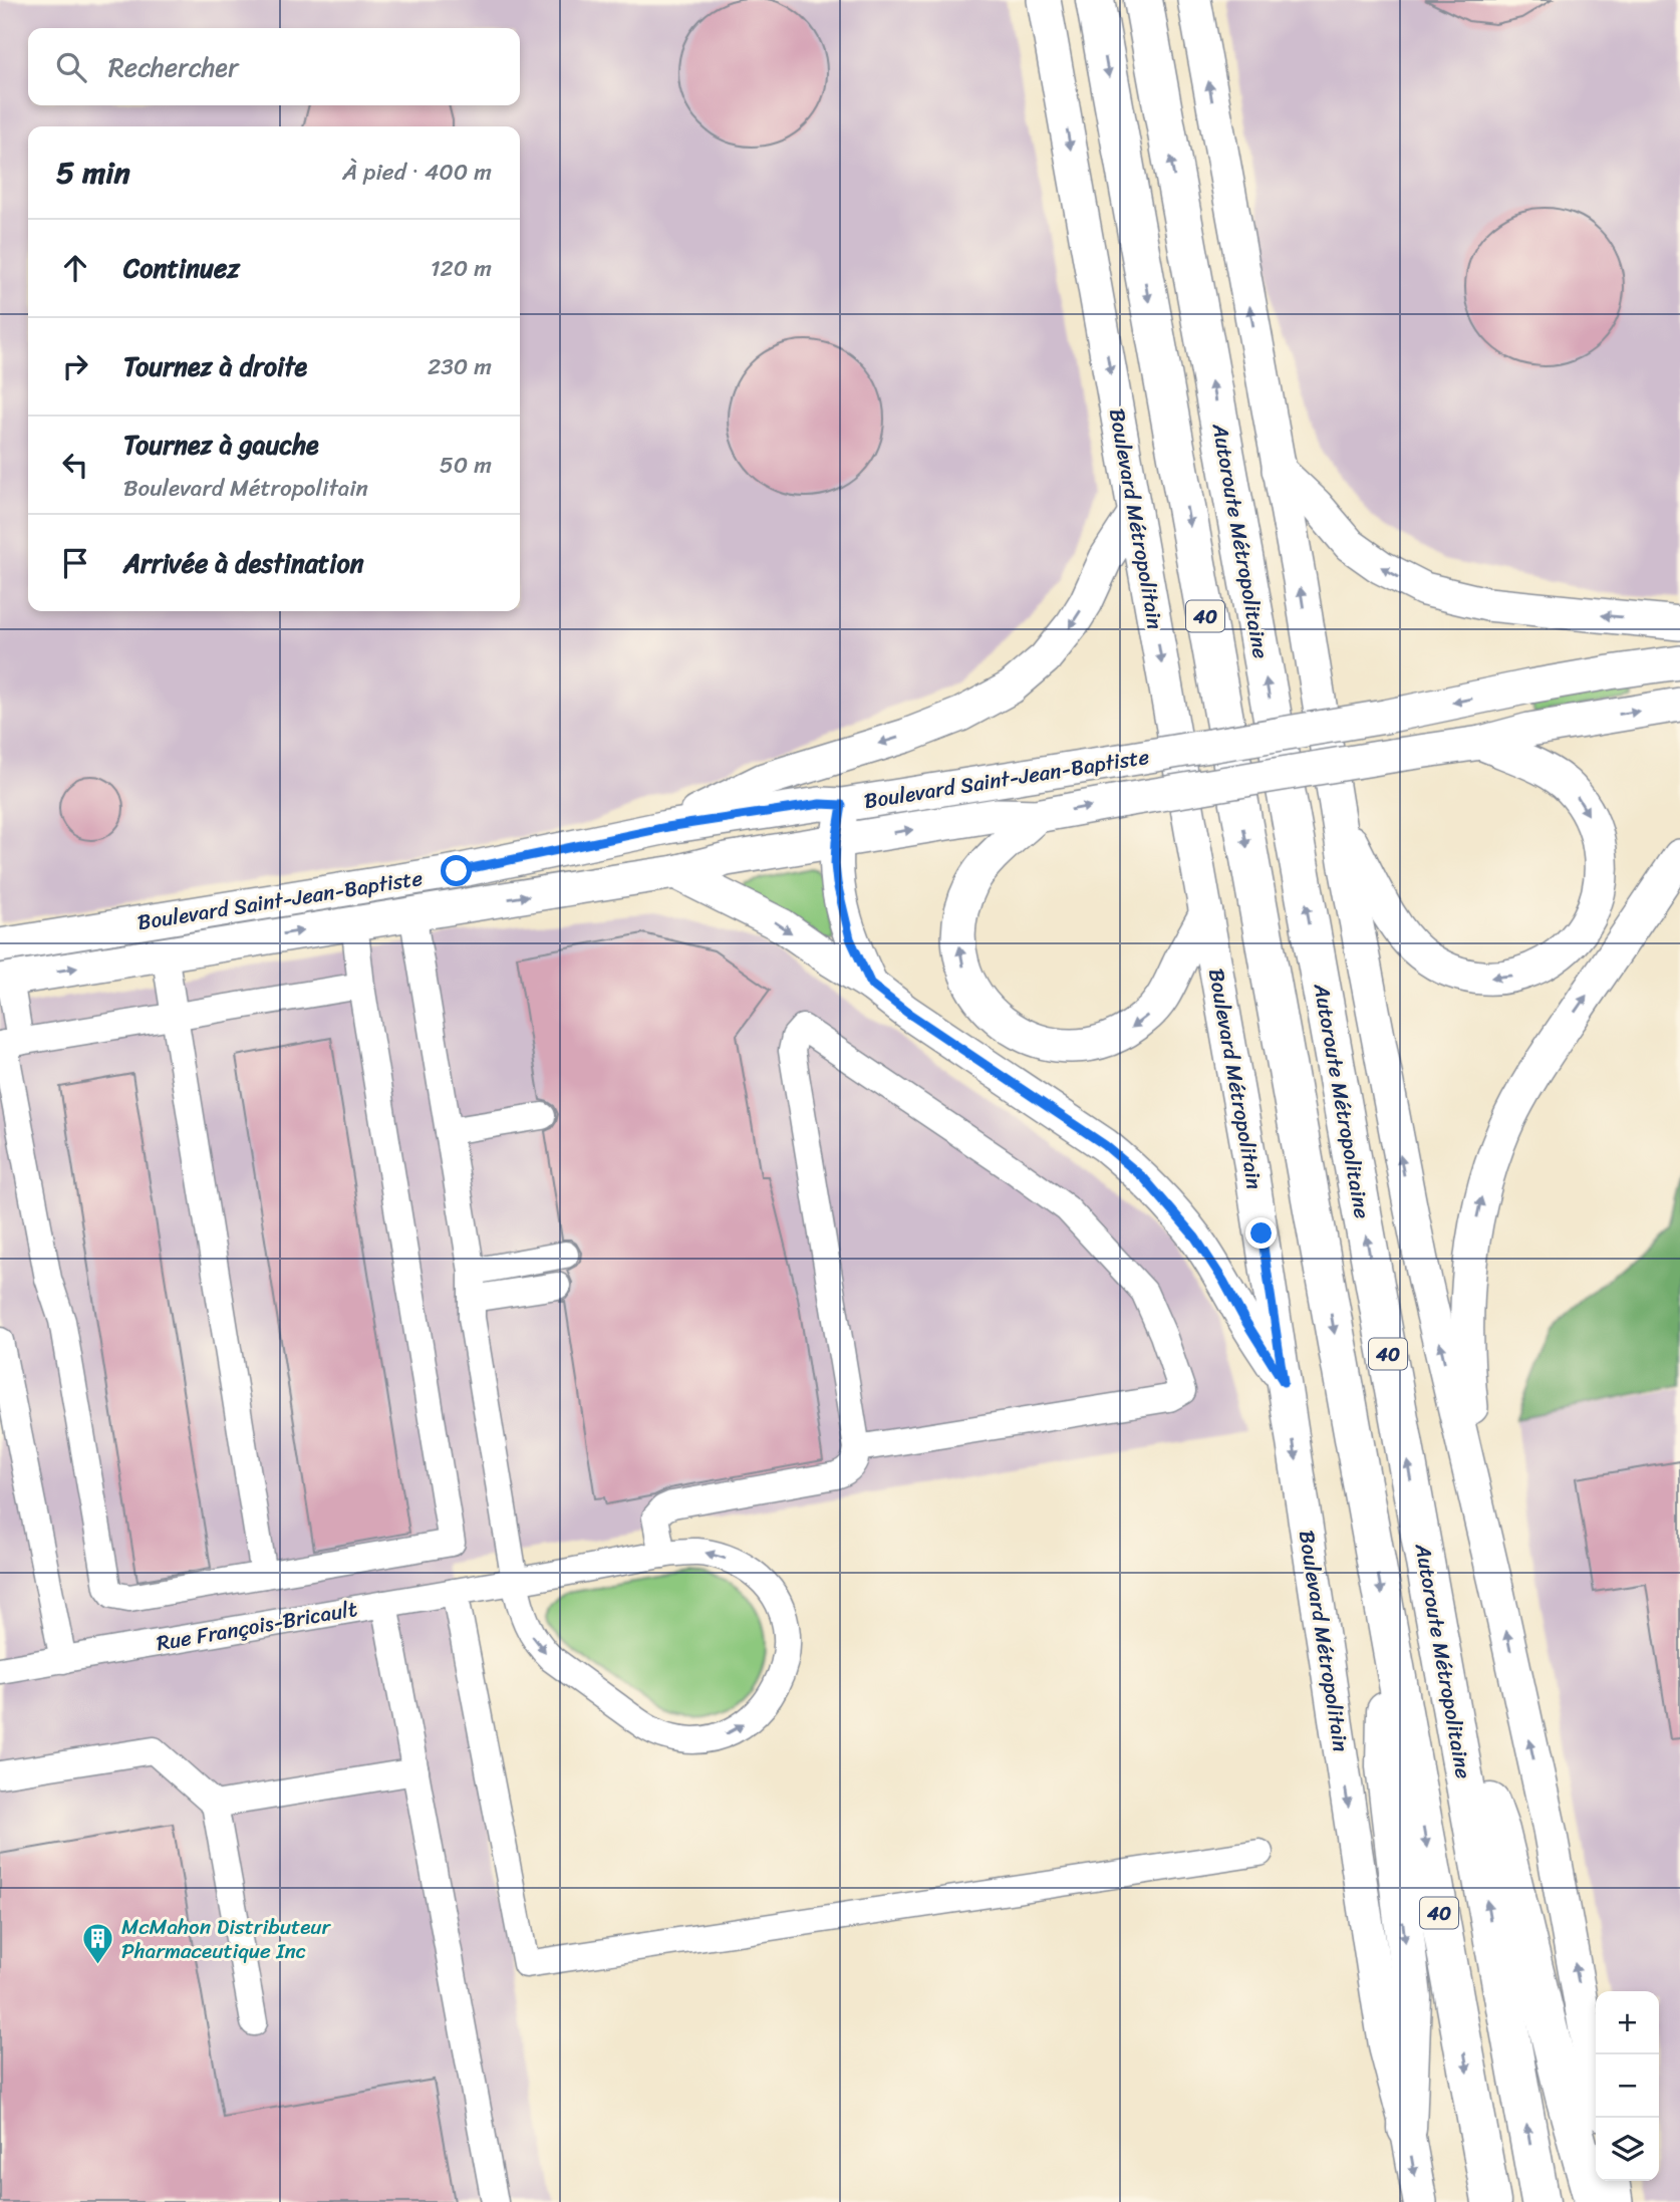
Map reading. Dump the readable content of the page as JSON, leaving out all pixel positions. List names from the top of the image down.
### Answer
{
  "streets": {
    "highway": ["Autoroute Métropolitaine", "40"],
    "main road": ["Boulevard Métropolitain", "Boulevard Saint-Jean-Baptiste"],
    "street": ["Rue François-Bricault"]
  },
  "places": {
    "building": ["McMahon Distributeur Pharmaceutique Inc"]
  },
  "page": {
    "search": "Rechercher",
    "heading": ["5 min", "À pied · 400 m"],
    "list": [
      ["Continuez", "120 m"],
      ["Tournez à droite", "230 m"],
      ["Tournez à gauche", "Boulevard Métropolitain", "50 m"],
      "Arrivée à destination"
    ],
    "map_buttons": ["+", "−"]
  }
}
